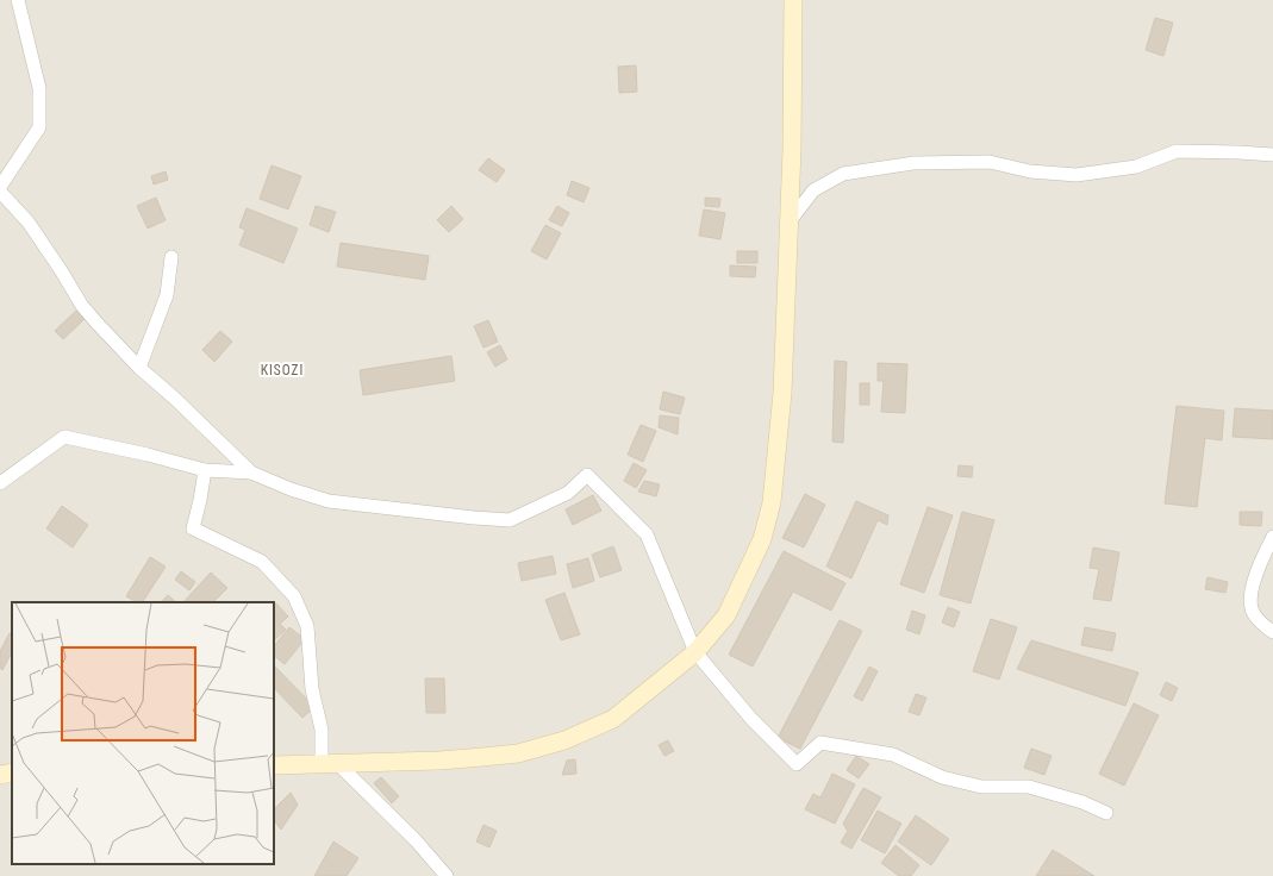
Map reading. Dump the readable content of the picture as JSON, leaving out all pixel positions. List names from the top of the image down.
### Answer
{
  "districts": ["KISOZI"]
}
